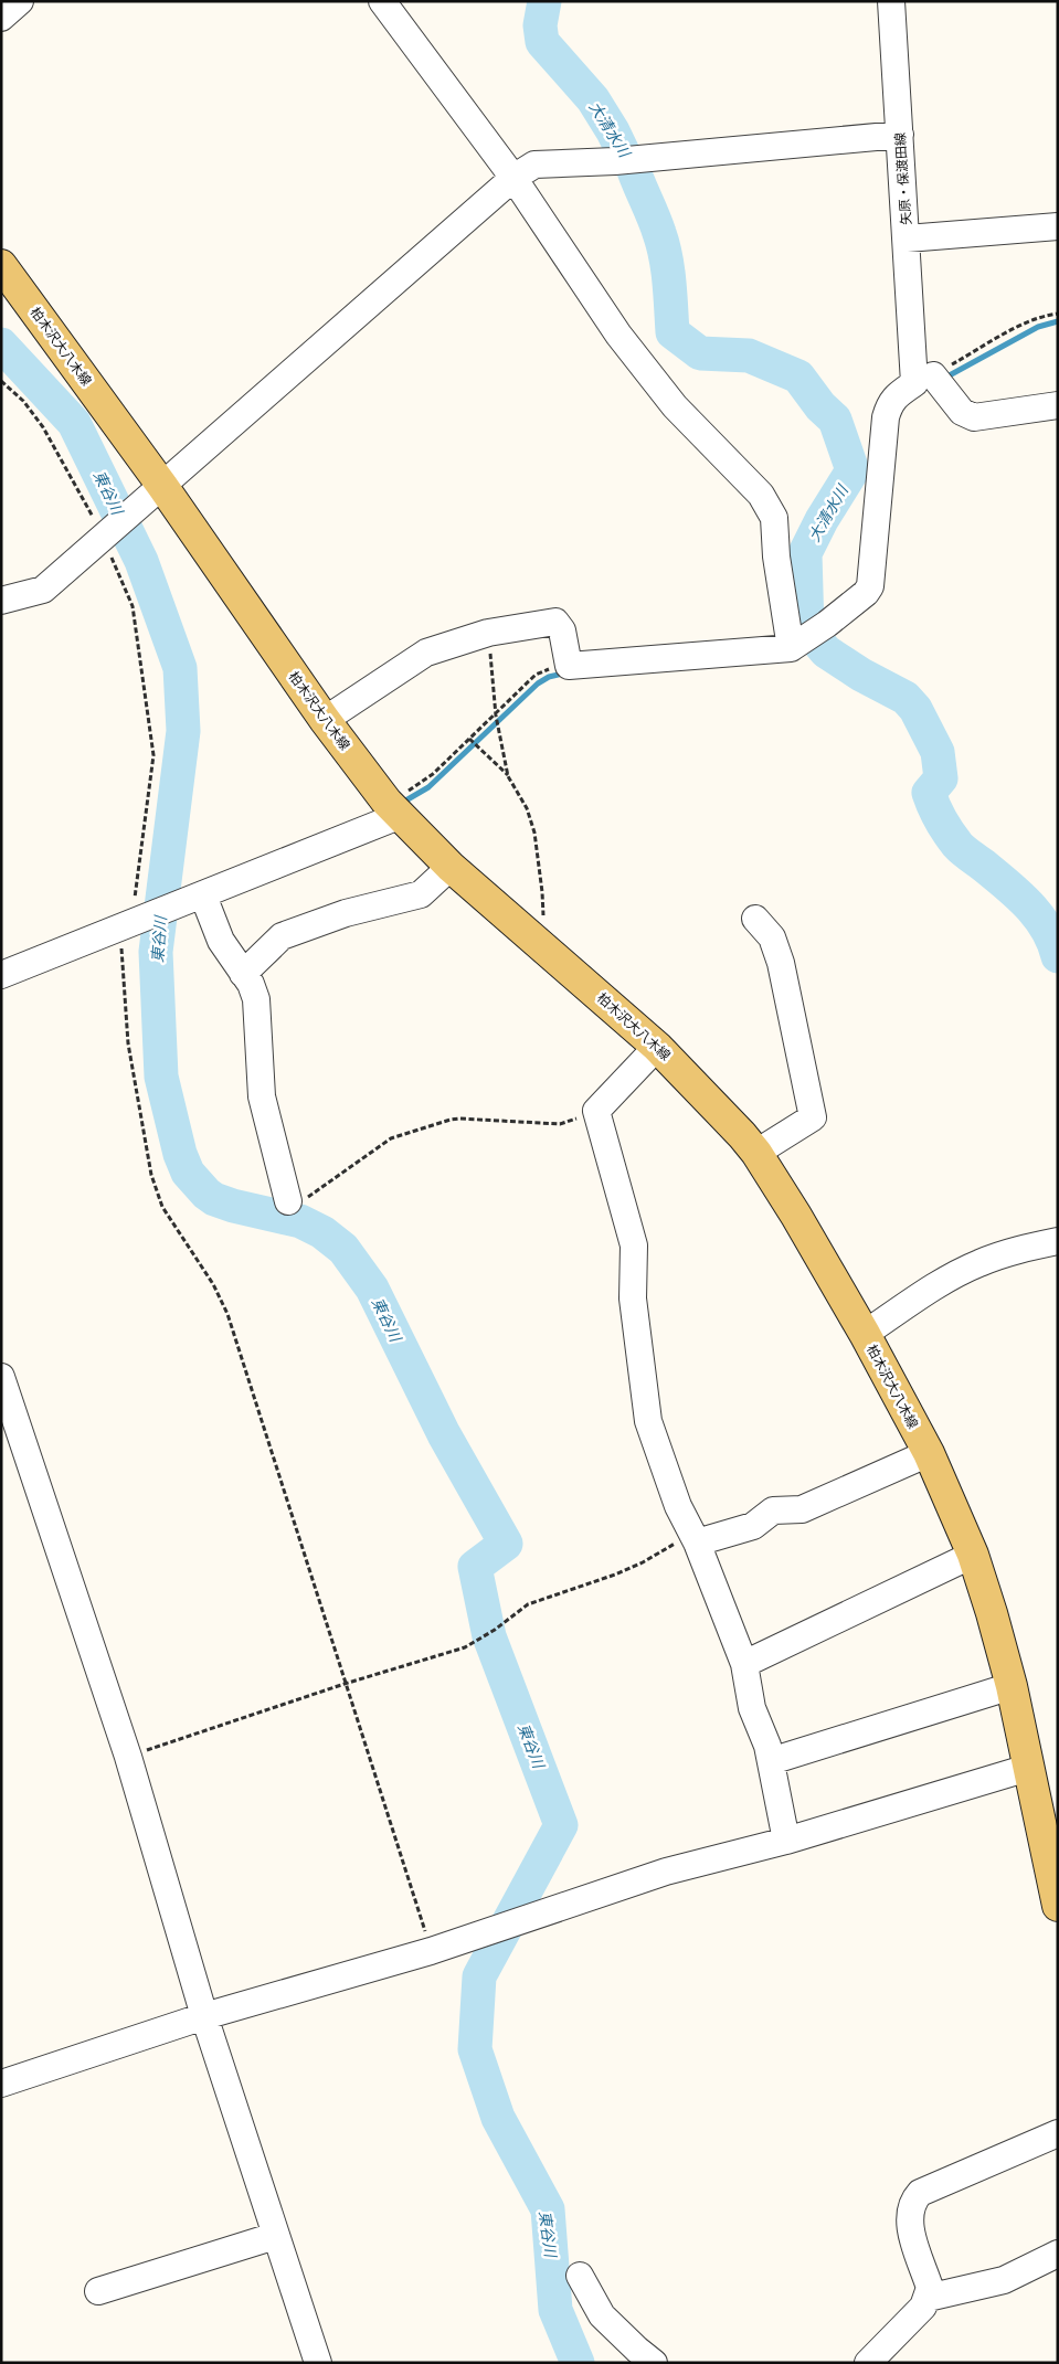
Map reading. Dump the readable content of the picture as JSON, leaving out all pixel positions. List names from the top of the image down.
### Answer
{
  "streets": {
    "main road": ["柏木沢大八木線"],
    "street": ["矢原・保渡田線"]
  },
  "water": ["大清水川", "東谷川"]
}
